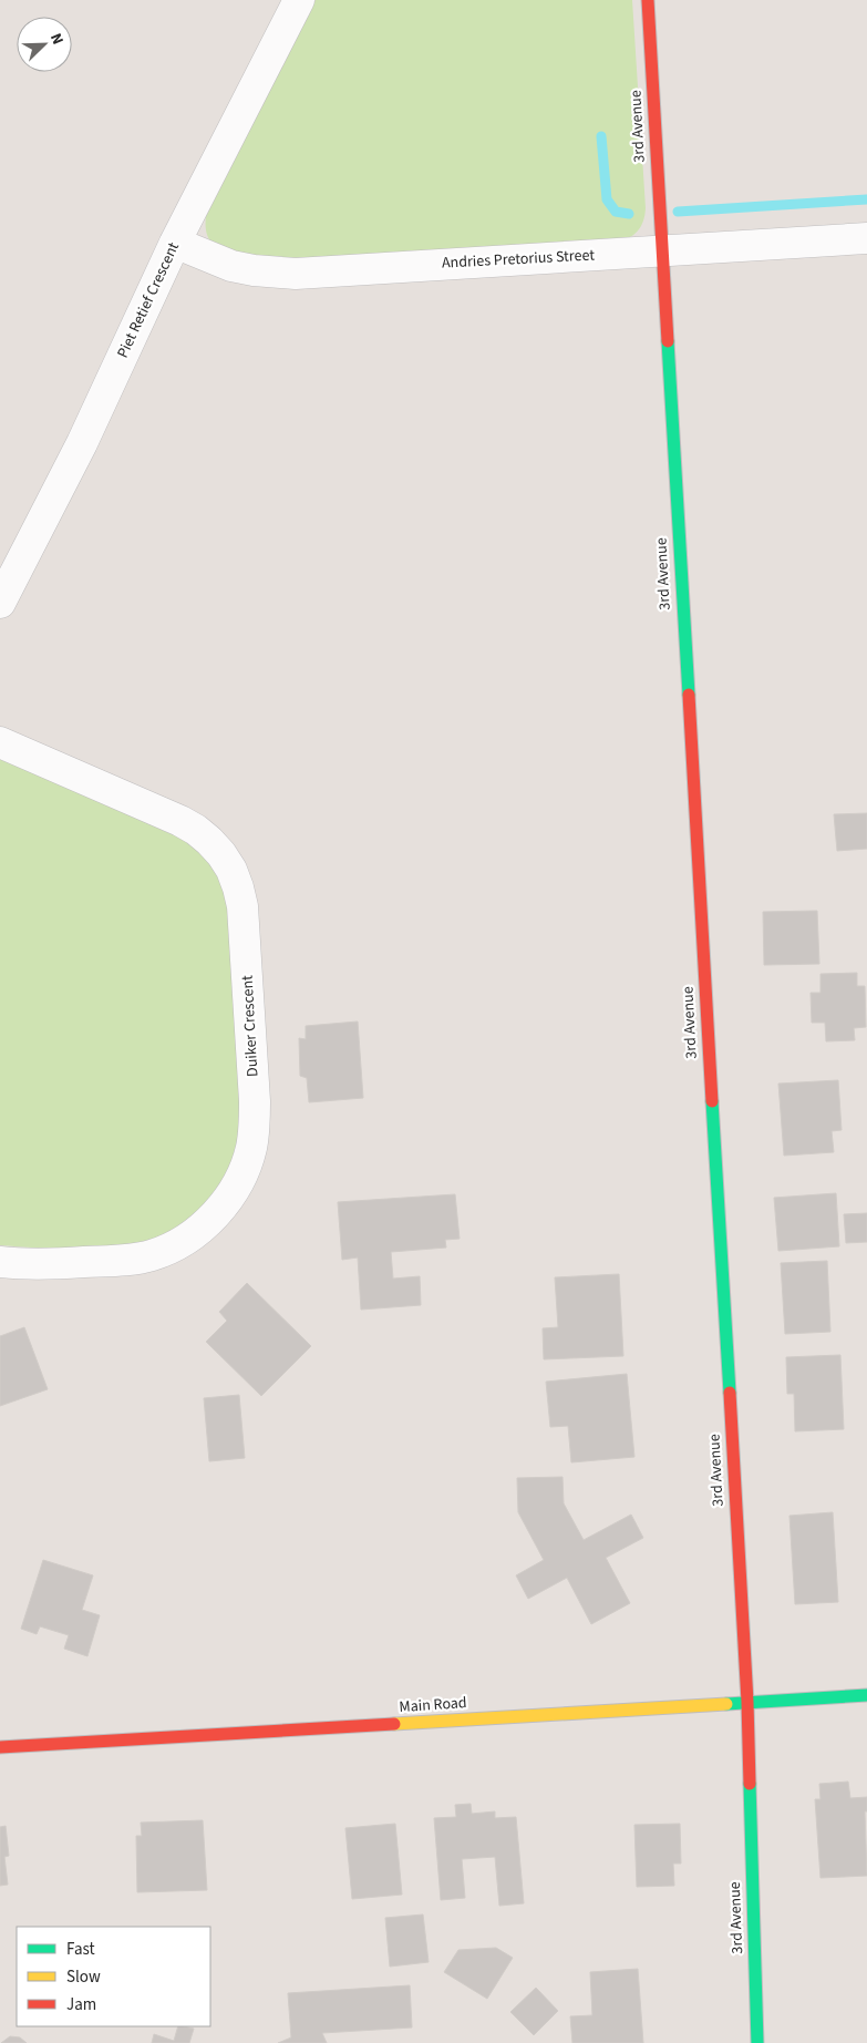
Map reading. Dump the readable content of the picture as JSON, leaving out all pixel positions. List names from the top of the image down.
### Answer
{
  "streets": {
    "street": [
      "3rd Avenue",
      "Andries Pretorius Street",
      "Piet Retief Crescent",
      "Duiker Crescent",
      "Main Road"
    ]
  },
  "crossings": [
    ["3rd Avenue", "Andries Pretorius Street"],
    ["3rd Avenue", "Main Road"],
    ["Andries Pretorius Street", "Piet Retief Crescent"]
  ],
  "legend": ["Fast", "Slow", "Jam"],
  "north": "top right"
}
